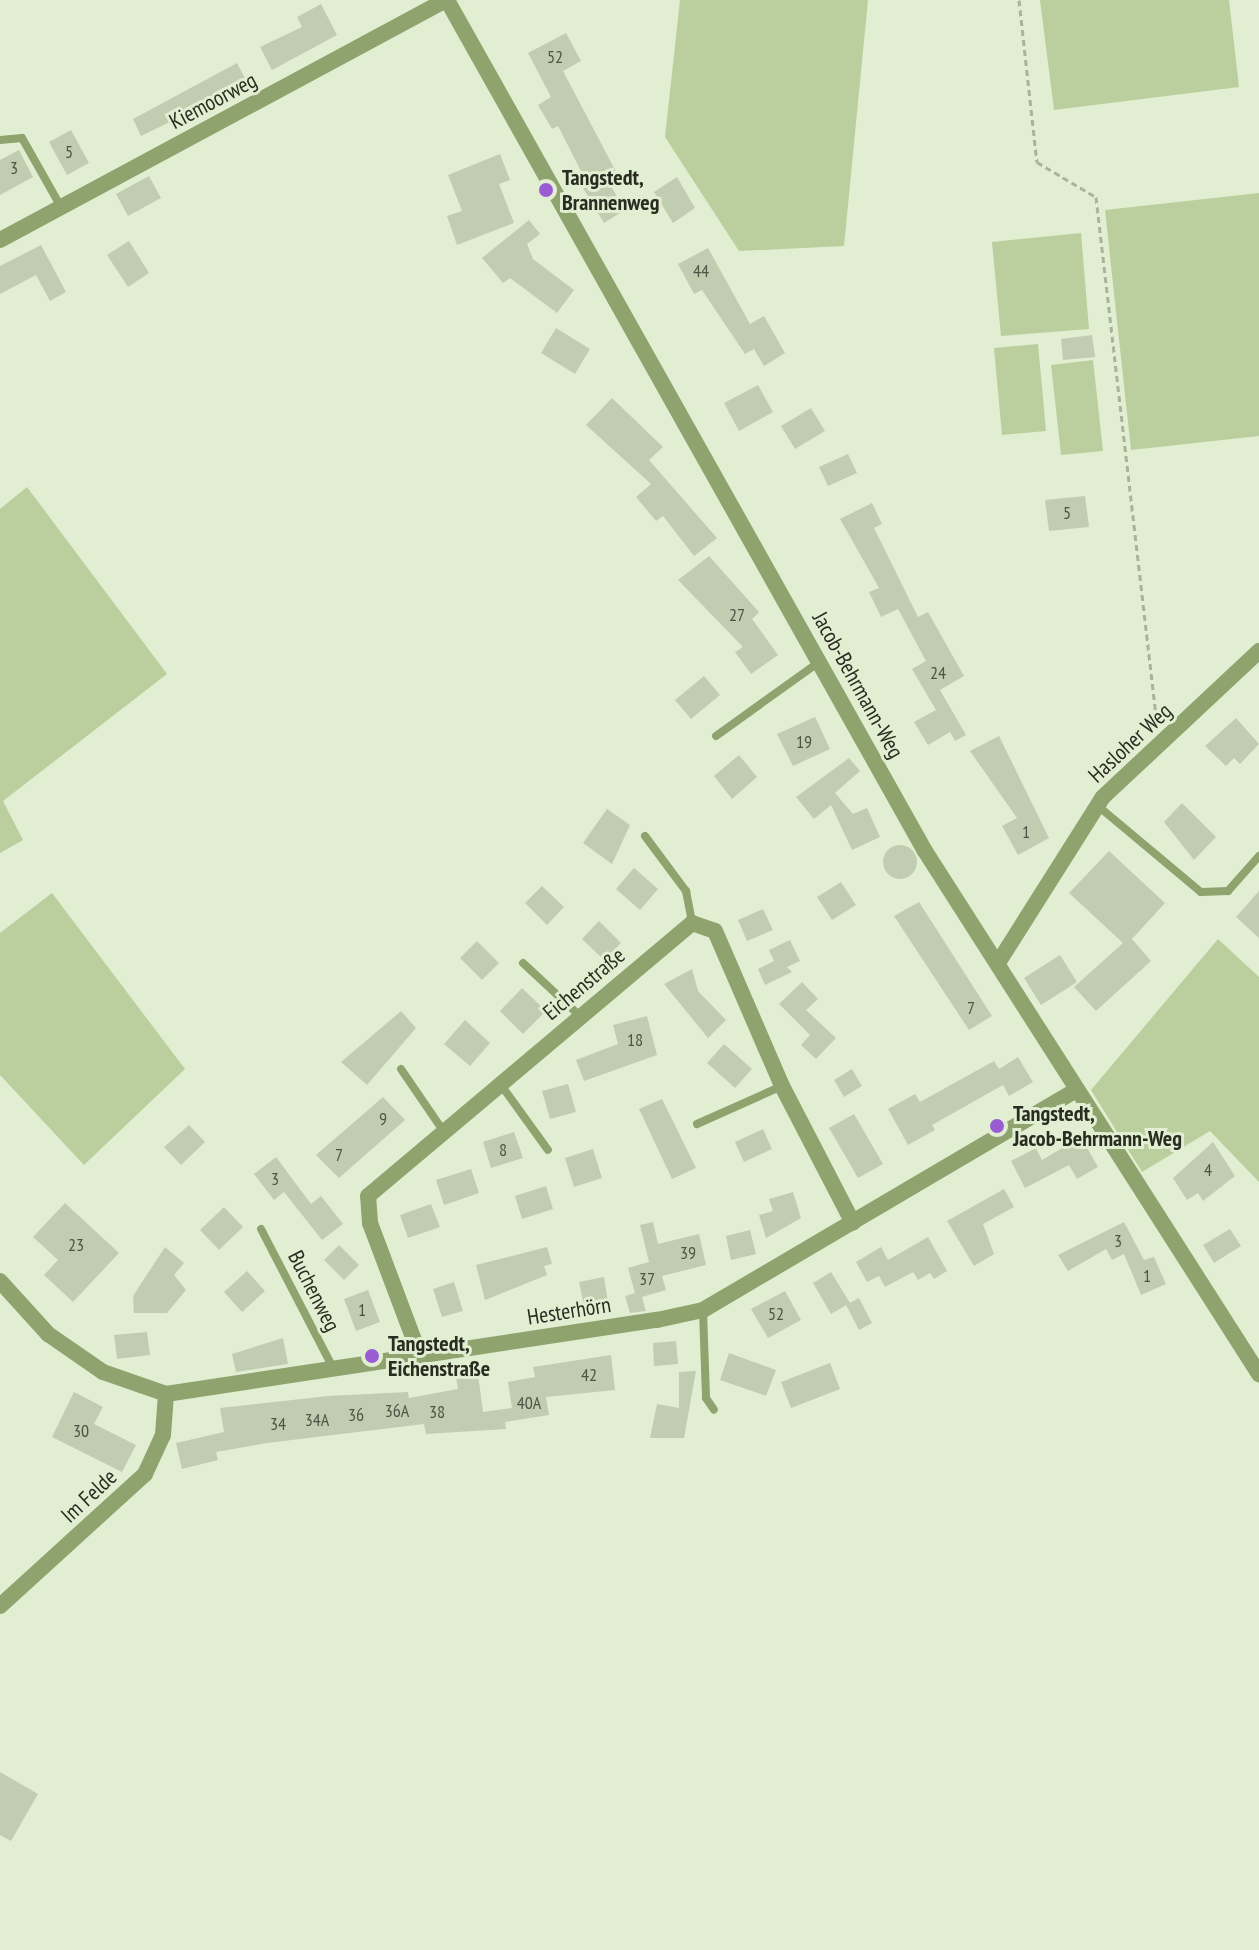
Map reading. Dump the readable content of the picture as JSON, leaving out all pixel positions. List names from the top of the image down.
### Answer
{
  "streets": {
    "street": [
      "Kiemoorweg",
      "Jacob-Behrmann-Weg",
      "Hasloher Weg",
      "Eichenstraße",
      "Hesterhörn",
      "Im Felde"
    ],
    "lane": ["Buchenweg"]
  },
  "crossings": [
    ["Kiemoorweg", "Jacob-Behrmann-Weg"],
    ["Jacob-Behrmann-Weg", "Hasloher Weg"],
    ["Jacob-Behrmann-Weg", "Hesterhörn"],
    ["Eichenstraße", "Hesterhörn"],
    ["Buchenweg", "Hesterhörn"],
    ["Hesterhörn", "Im Felde"]
  ],
  "places": ["Tangstedt, Brannenweg", "Tangstedt, Jacob-Behrmann-Weg", "Tangstedt, Eichenstraße"],
  "house_numbers": [
    "52",
    "5",
    "3",
    "44",
    "5",
    "27",
    "24",
    "19",
    "1",
    "7",
    "18",
    "9",
    "8",
    "7",
    "4",
    "3",
    "3",
    "23",
    "39",
    "1",
    "37",
    "1",
    "52",
    "42",
    "40A",
    "36A",
    "38",
    "36",
    "34A",
    "34",
    "30"
  ]
}
